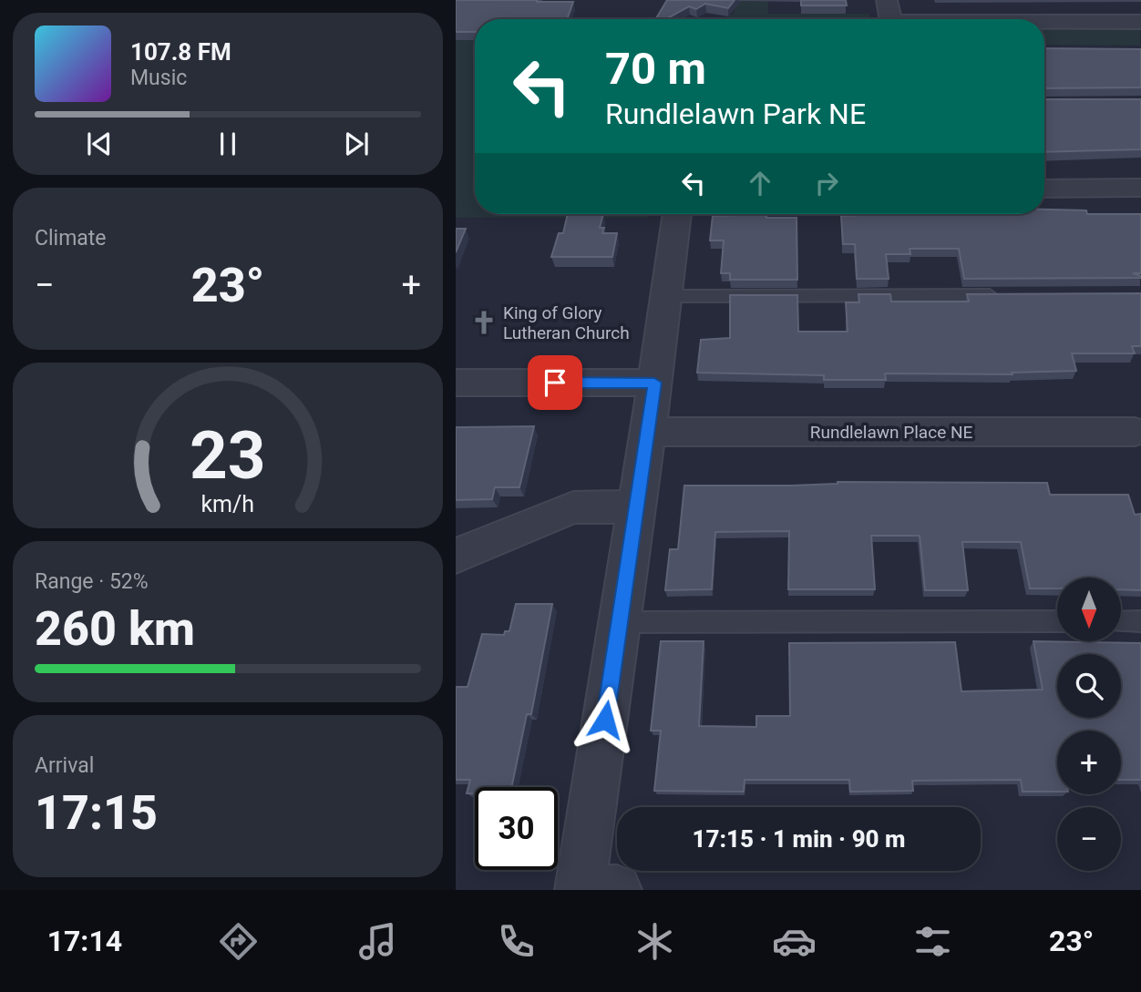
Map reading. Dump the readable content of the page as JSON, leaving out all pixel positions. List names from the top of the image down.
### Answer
{
  "streets": {
    "street": ["Rundlelawn Place NE"]
  },
  "places": {
    "church": ["King of Glory Lutheran Church"]
  },
  "north": "bottom",
  "page": {
    "turn": ["70 m", "Rundlelawn Park NE"],
    "song": ["107.8 FM", "Music"],
    "tile": [
      "Climate",
      ["Range · 52%", "260 km"],
      ["Arrival", "17:15"]
    ],
    "heat": ["−", "23°", "+"],
    "map_buttons": ["+", "−"],
    "limit": "30",
    "trip": "17:15 · 1 min · 90 m",
    "tabs": ["17:14", "23°"],
    "gauge": ["23", "km/h"]
  }
}
